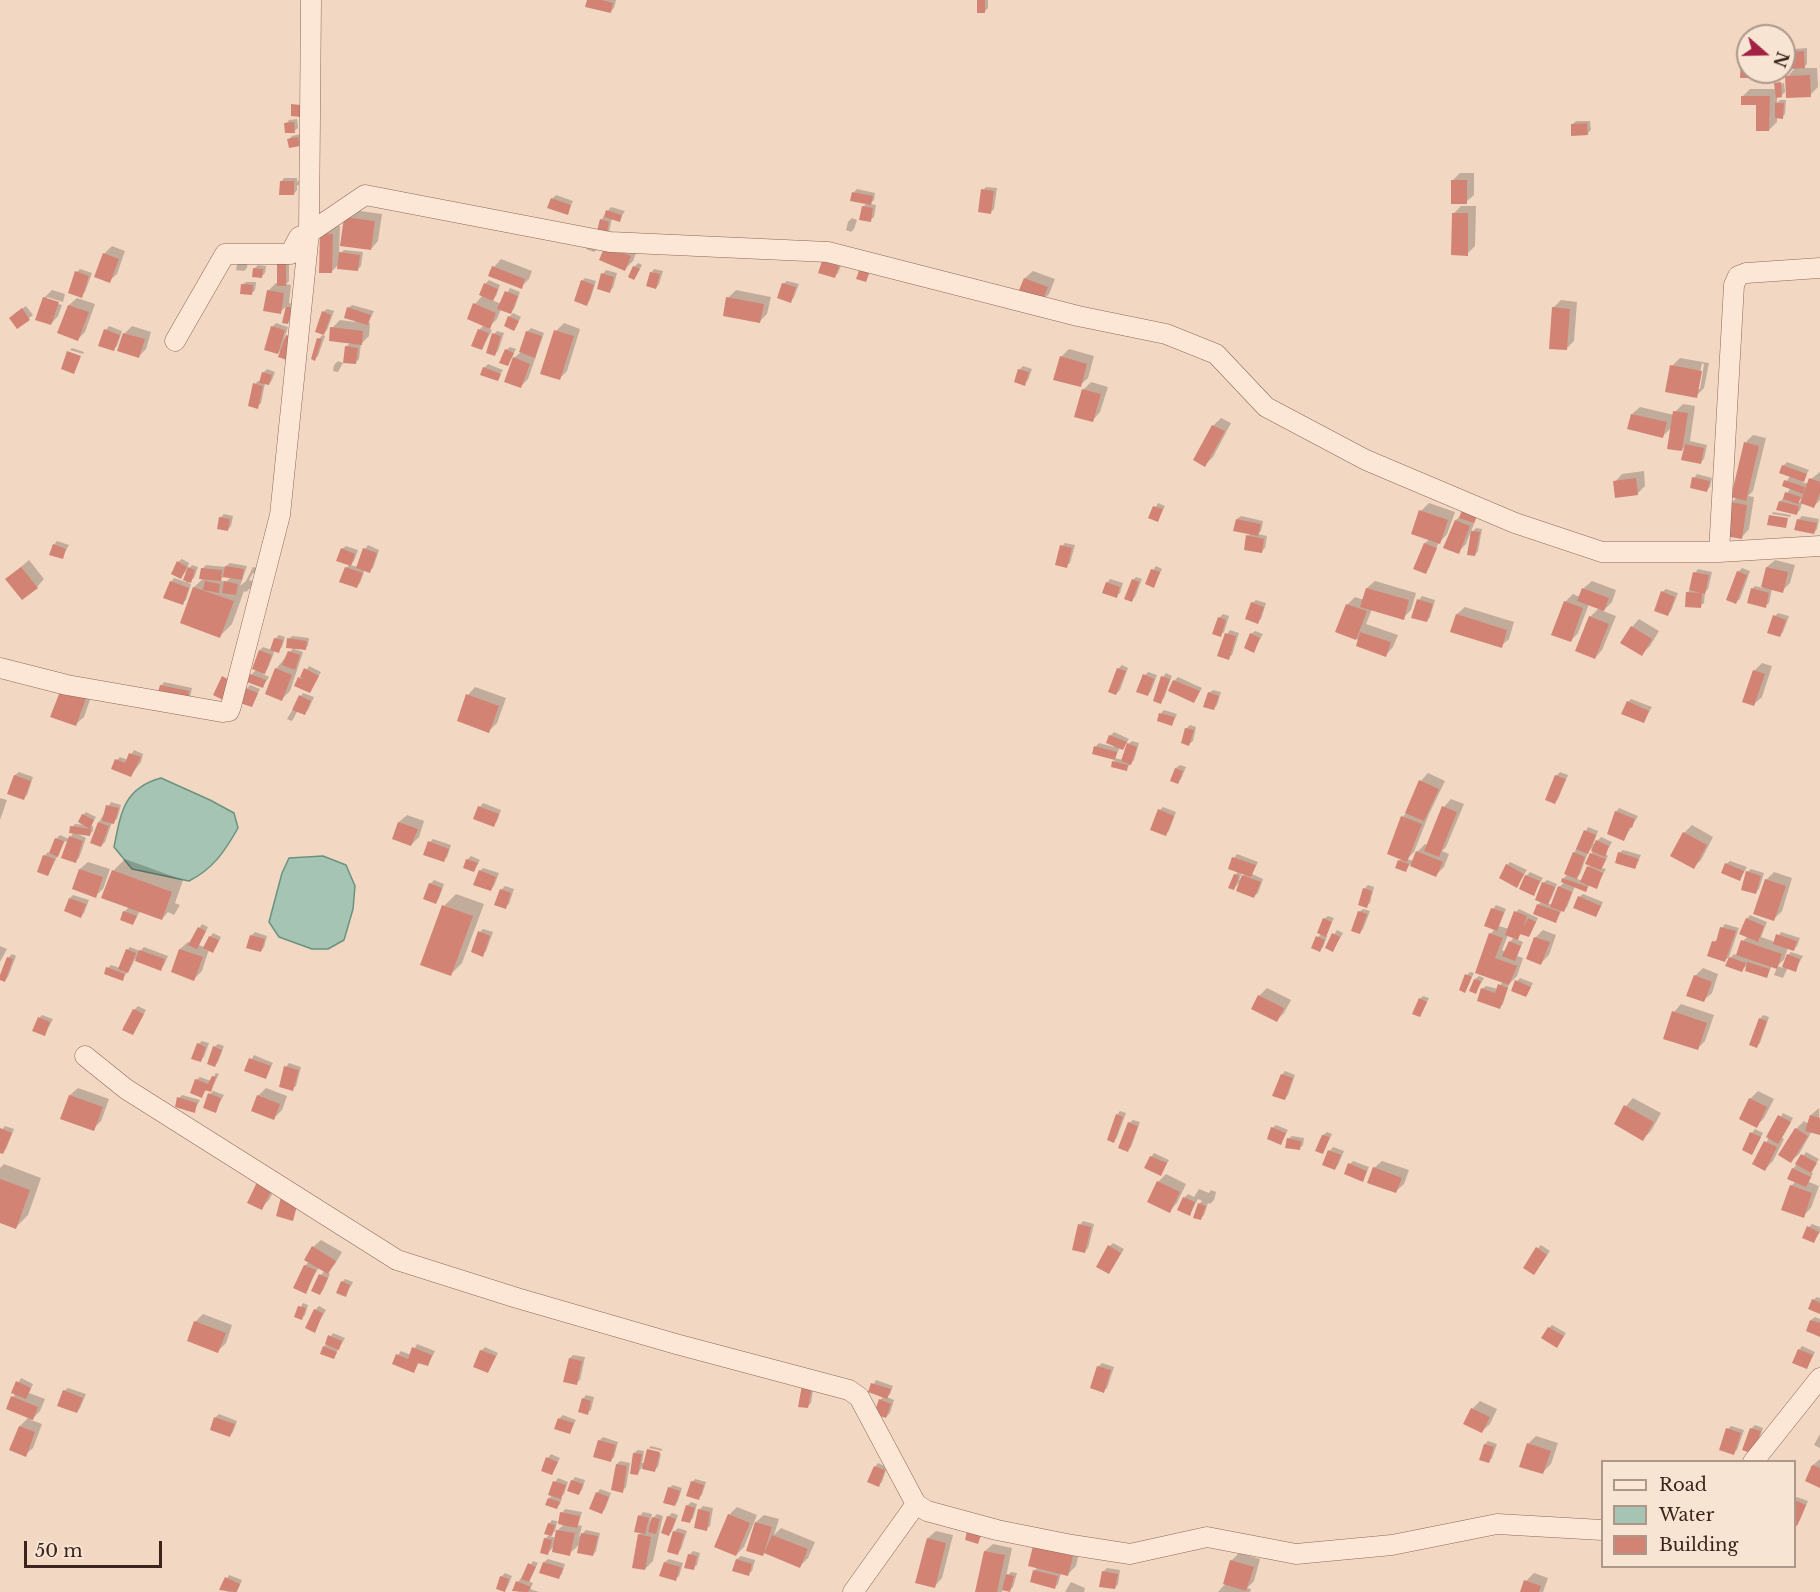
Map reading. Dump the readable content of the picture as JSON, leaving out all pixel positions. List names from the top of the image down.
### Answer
{
  "legend": ["Road", "Water", "Building"],
  "scale_bar": "50 m",
  "north": "right"
}
